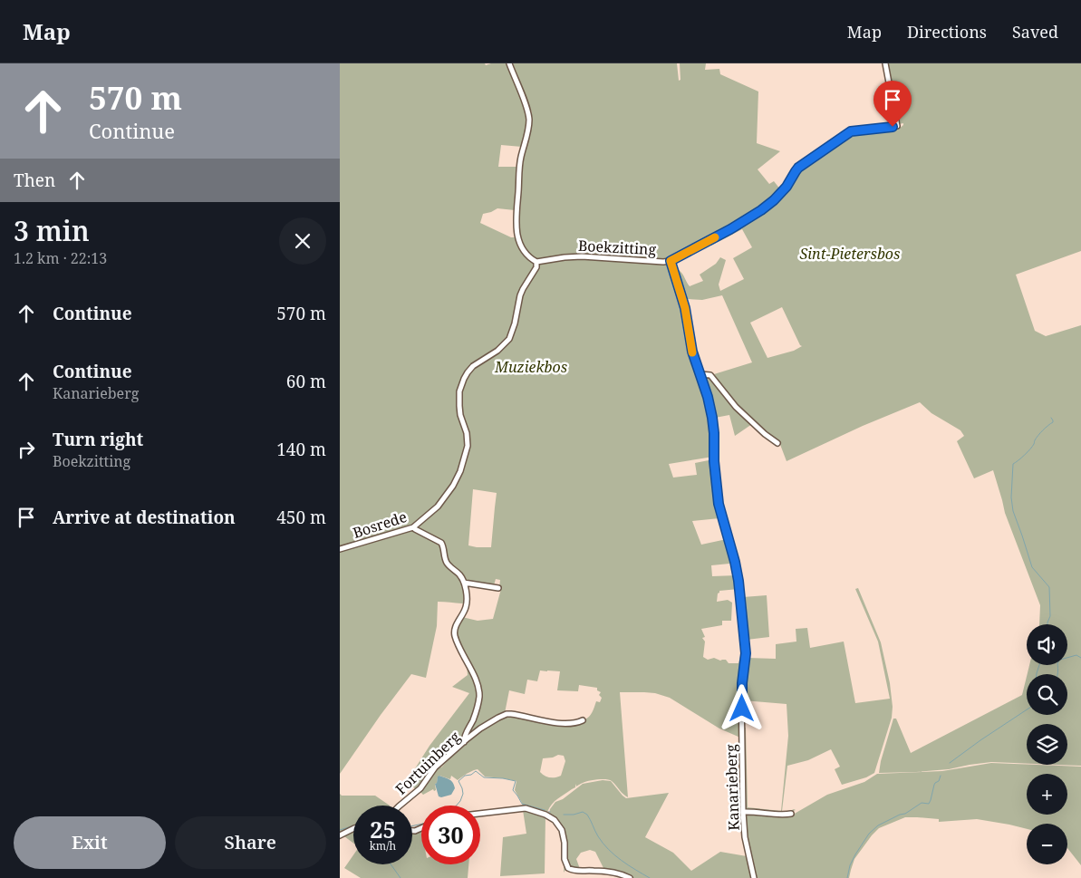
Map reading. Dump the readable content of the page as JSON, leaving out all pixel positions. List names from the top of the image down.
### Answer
{
  "streets": {
    "street": [
      "Boekzitting",
      "Bosrede",
      "Fortuinberg",
      "Kanarieberg"
    ]
  },
  "crossings": [
    ["Boekzitting", "Bosrede"],
    ["Boekzitting", "Kanarieberg"]
  ],
  "parks": ["Sint-Pietersbos", "Muziekbos"],
  "page": {
    "header": "Map",
    "nav": ["Map", "Directions", "Saved"],
    "turn": ["570 m", "Continue"],
    "then": "Then",
    "heading": ["3 min", "1.2 km · 22:13"],
    "list": [
      {
        "name": "Continue",
        "value": "570 m"
      },
      {
        "name": "Continue",
        "note": "Kanarieberg",
        "value": "60 m"
      },
      {
        "name": "Turn right",
        "note": "Boekzitting",
        "value": "140 m"
      },
      {
        "name": "Arrive at destination",
        "value": "450 m"
      }
    ],
    "map_buttons": ["+", "−"],
    "speed": "25 km/h",
    "limit": "30",
    "buttons": ["Exit", "Share"]
  }
}
